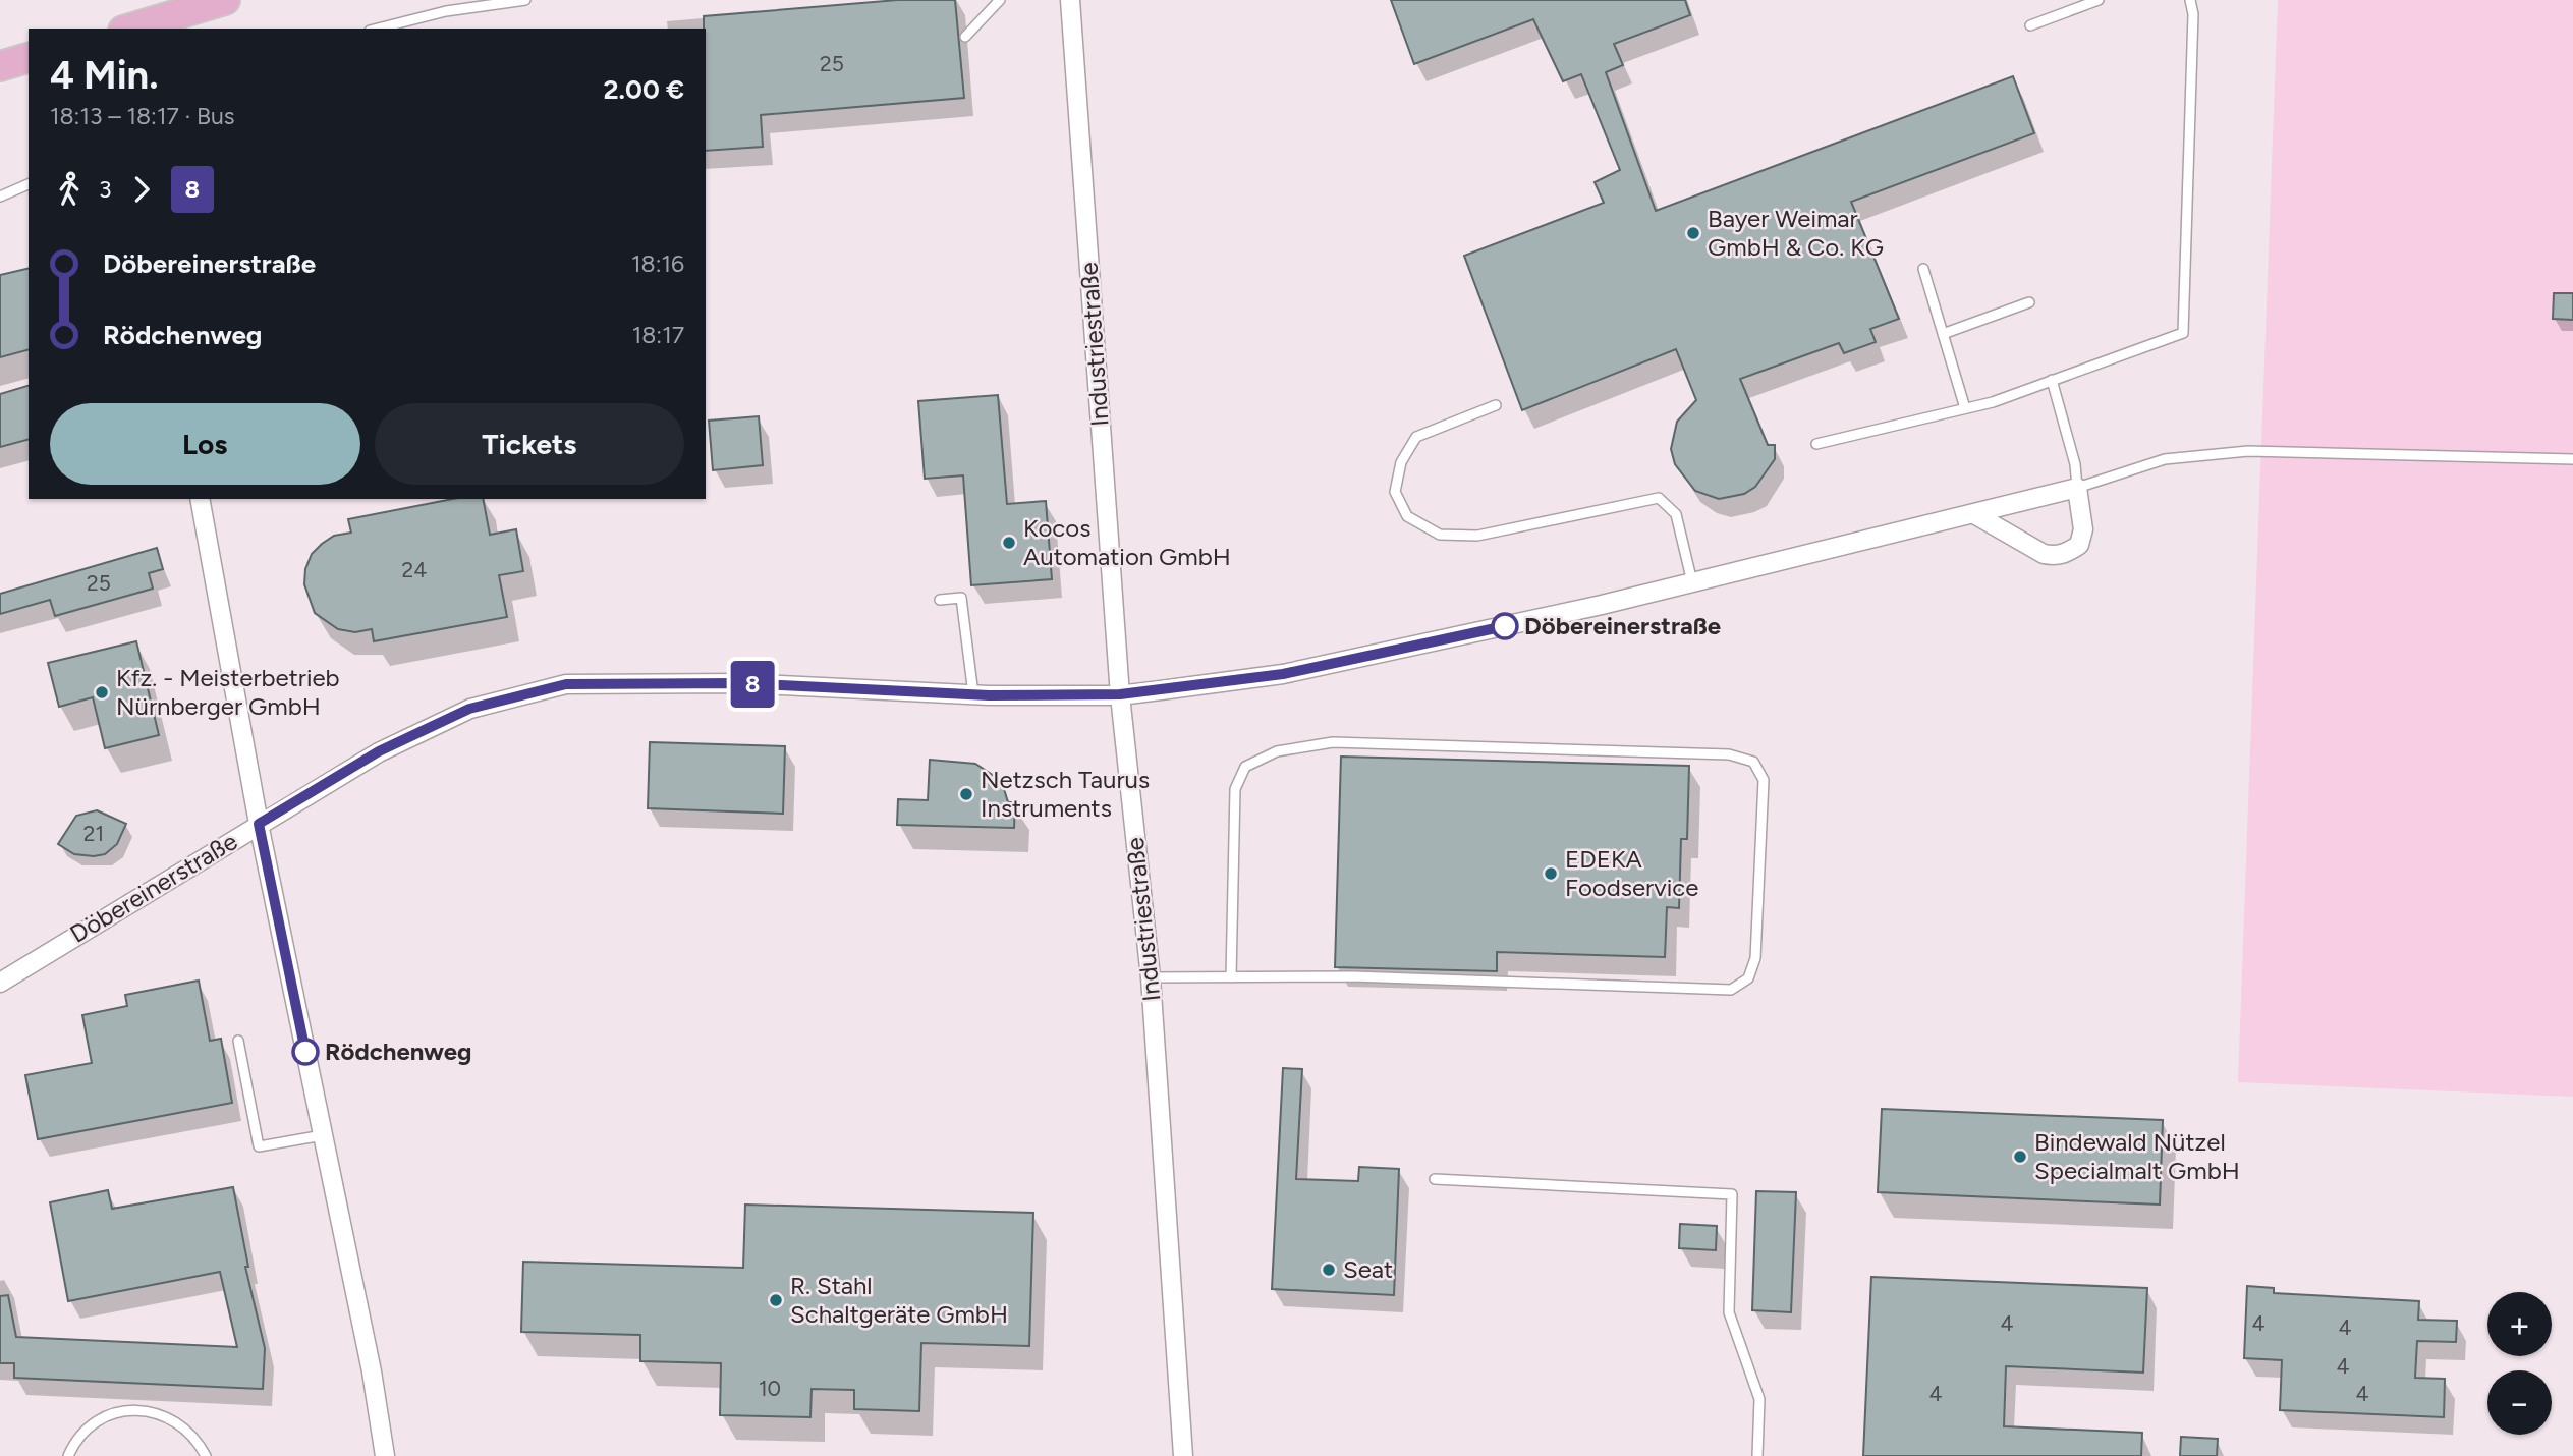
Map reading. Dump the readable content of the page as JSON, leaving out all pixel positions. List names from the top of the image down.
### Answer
{
  "streets": {
    "street": ["Industriestraße", "Döbereinerstraße"]
  },
  "crossings": [
    ["Industriestraße", "Döbereinerstraße"]
  ],
  "places": [
    "Bayer Weimar GmbH & Co. KG",
    "Kocos Automation GmbH",
    "Döbereinerstraße",
    "Kfz. - Meisterbetrieb Nürnberger GmbH",
    "Netzsch Taurus Instruments",
    "EDEKA Foodservice",
    "Rödchenweg",
    "Bindewald Nützel Specialmalt GmbH",
    "Seat",
    "R. Stahl Schaltgeräte GmbH"
  ],
  "lines": ["bus line 8"],
  "house_numbers": [
    "25",
    "24",
    "25",
    "21",
    "4",
    "4",
    "4",
    "4",
    "10",
    "4",
    "4"
  ],
  "page": {
    "on_map": "8",
    "heading": ["4 Min.", "18:13 – 18:17 · Bus", "2.00 €"],
    "legs": ["3", "8"],
    "list": [
      {
        "name": "Döbereinerstraße",
        "value": "18:16"
      },
      {
        "name": "Rödchenweg",
        "value": "18:17"
      }
    ],
    "buttons": ["Los", "Tickets"],
    "map_buttons": ["+", "−"]
  }
}
